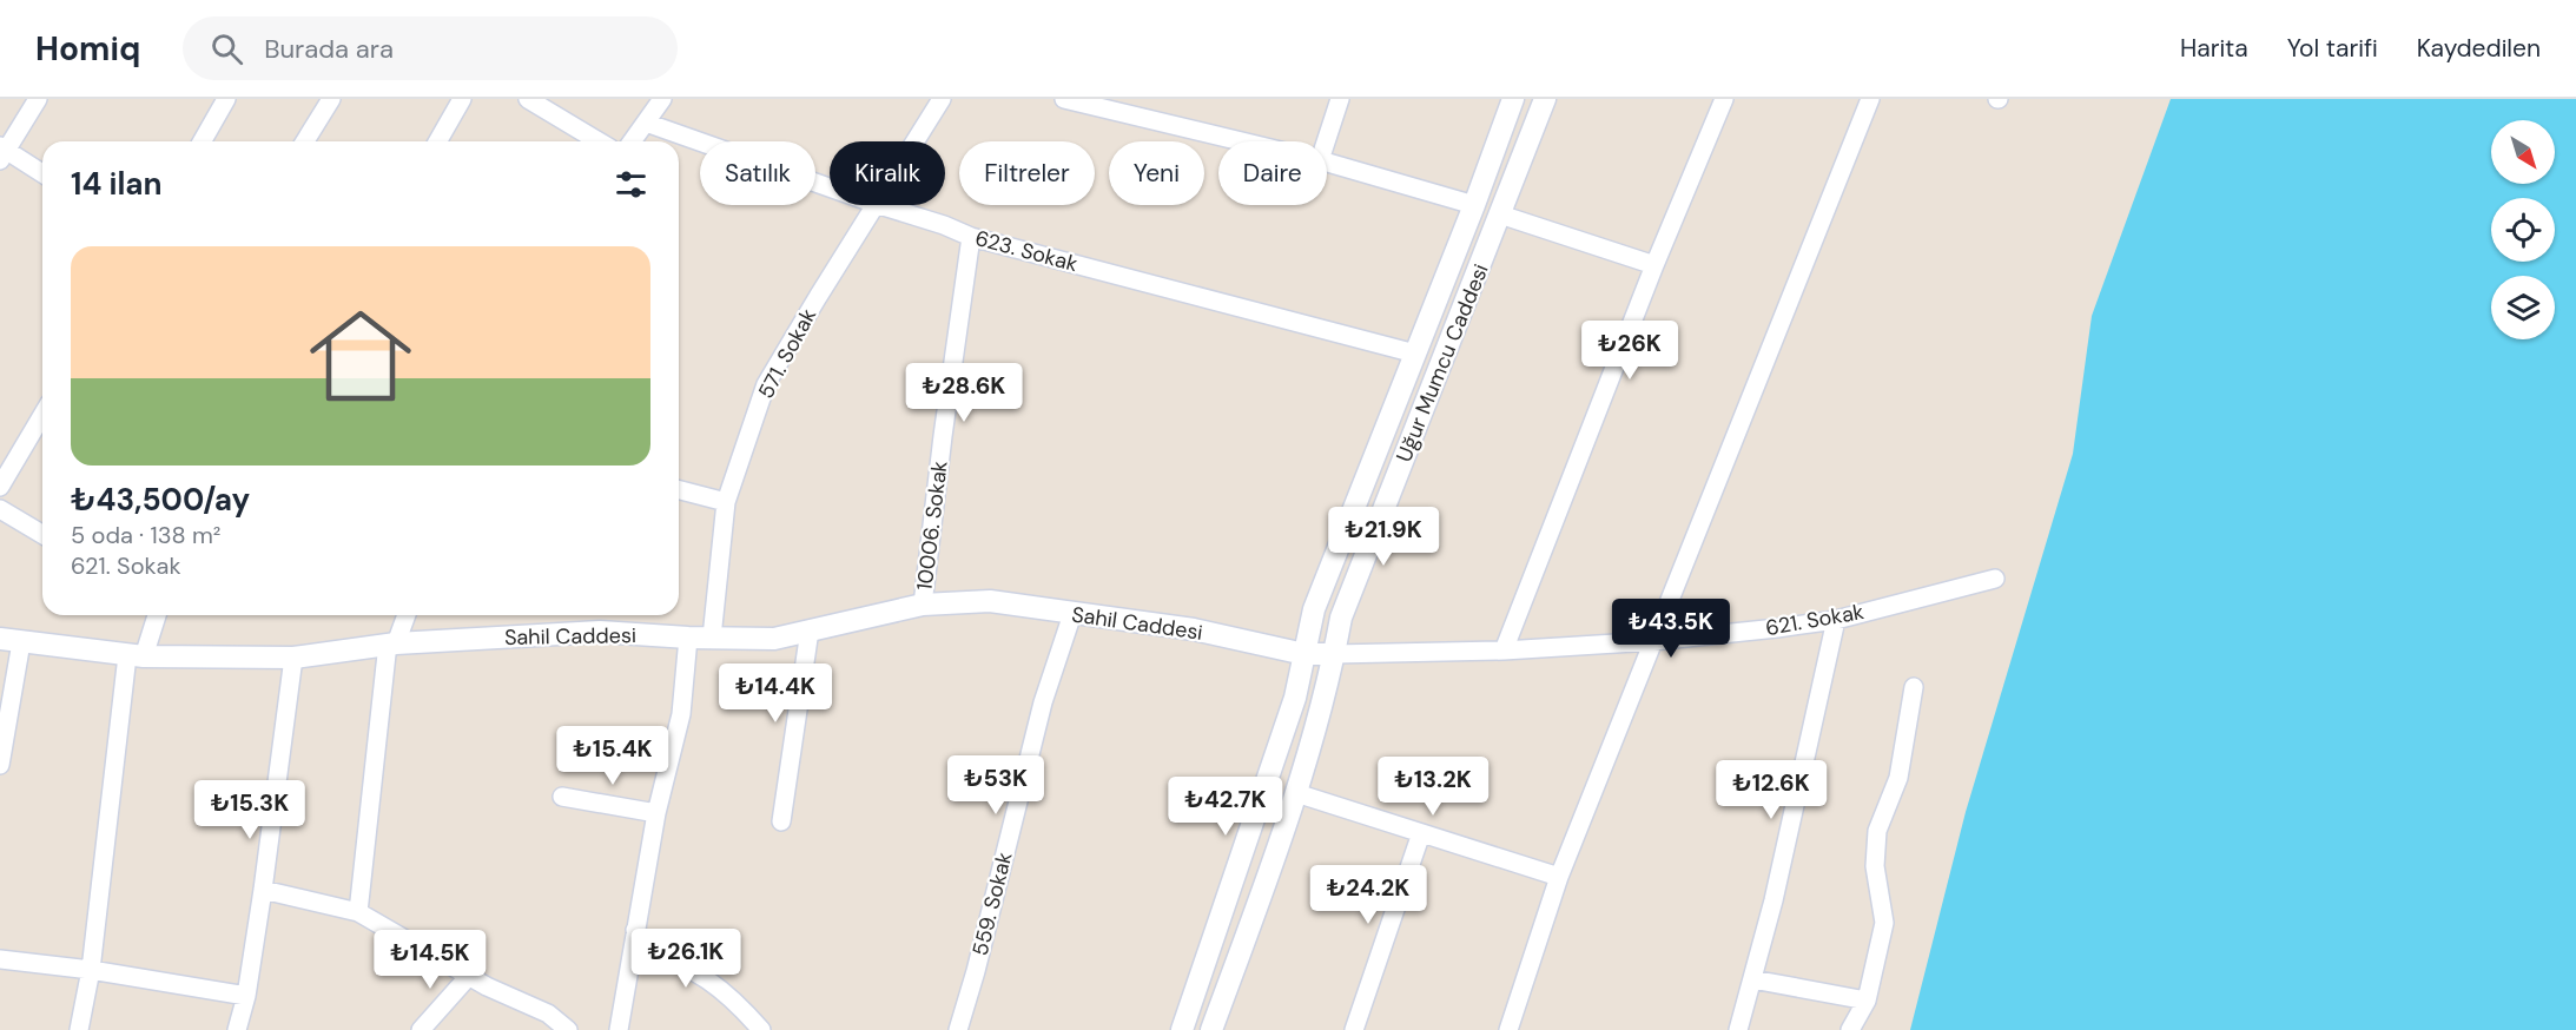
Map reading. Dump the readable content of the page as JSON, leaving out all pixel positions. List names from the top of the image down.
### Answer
{
  "streets": {
    "street": [
      "623. Sokak",
      "571. Sokak",
      "Uğur Mumcu Caddesi",
      "10006. Sokak",
      "621. Sokak",
      "Sahil Caddesi",
      "559. Sokak"
    ]
  },
  "crossings": [
    ["623. Sokak", "Uğur Mumcu Caddesi"],
    ["623. Sokak", "10006. Sokak"],
    ["571. Sokak", "Sahil Caddesi"],
    ["Uğur Mumcu Caddesi", "621. Sokak"],
    ["Uğur Mumcu Caddesi", "Sahil Caddesi"],
    ["10006. Sokak", "Sahil Caddesi"],
    ["621. Sokak", "Sahil Caddesi"],
    ["Sahil Caddesi", "559. Sokak"]
  ],
  "north": "bottom right",
  "page": {
    "header": "Homiq",
    "search": "Burada ara",
    "nav": ["Harita", "Yol tarifi", "Kaydedilen"],
    "chip": [
      "Satılık",
      "Kiralık",
      "Filtreler",
      "Yeni",
      "Daire"
    ],
    "heading": "14 ilan",
    "list": [
      {
        "name": "₺43,500/ay",
        "note": "5 oda · 138 m² · 621. Sokak"
      }
    ],
    "price": [
      "₺26K",
      "₺28.6K",
      "₺21.9K",
      "₺43.5K",
      "₺14.4K",
      "₺15.4K",
      "₺53K",
      "₺13.2K",
      "₺12.6K",
      "₺42.7K",
      "₺15.3K",
      "₺24.2K",
      "₺26.1K",
      "₺14.5K"
    ]
  }
}
